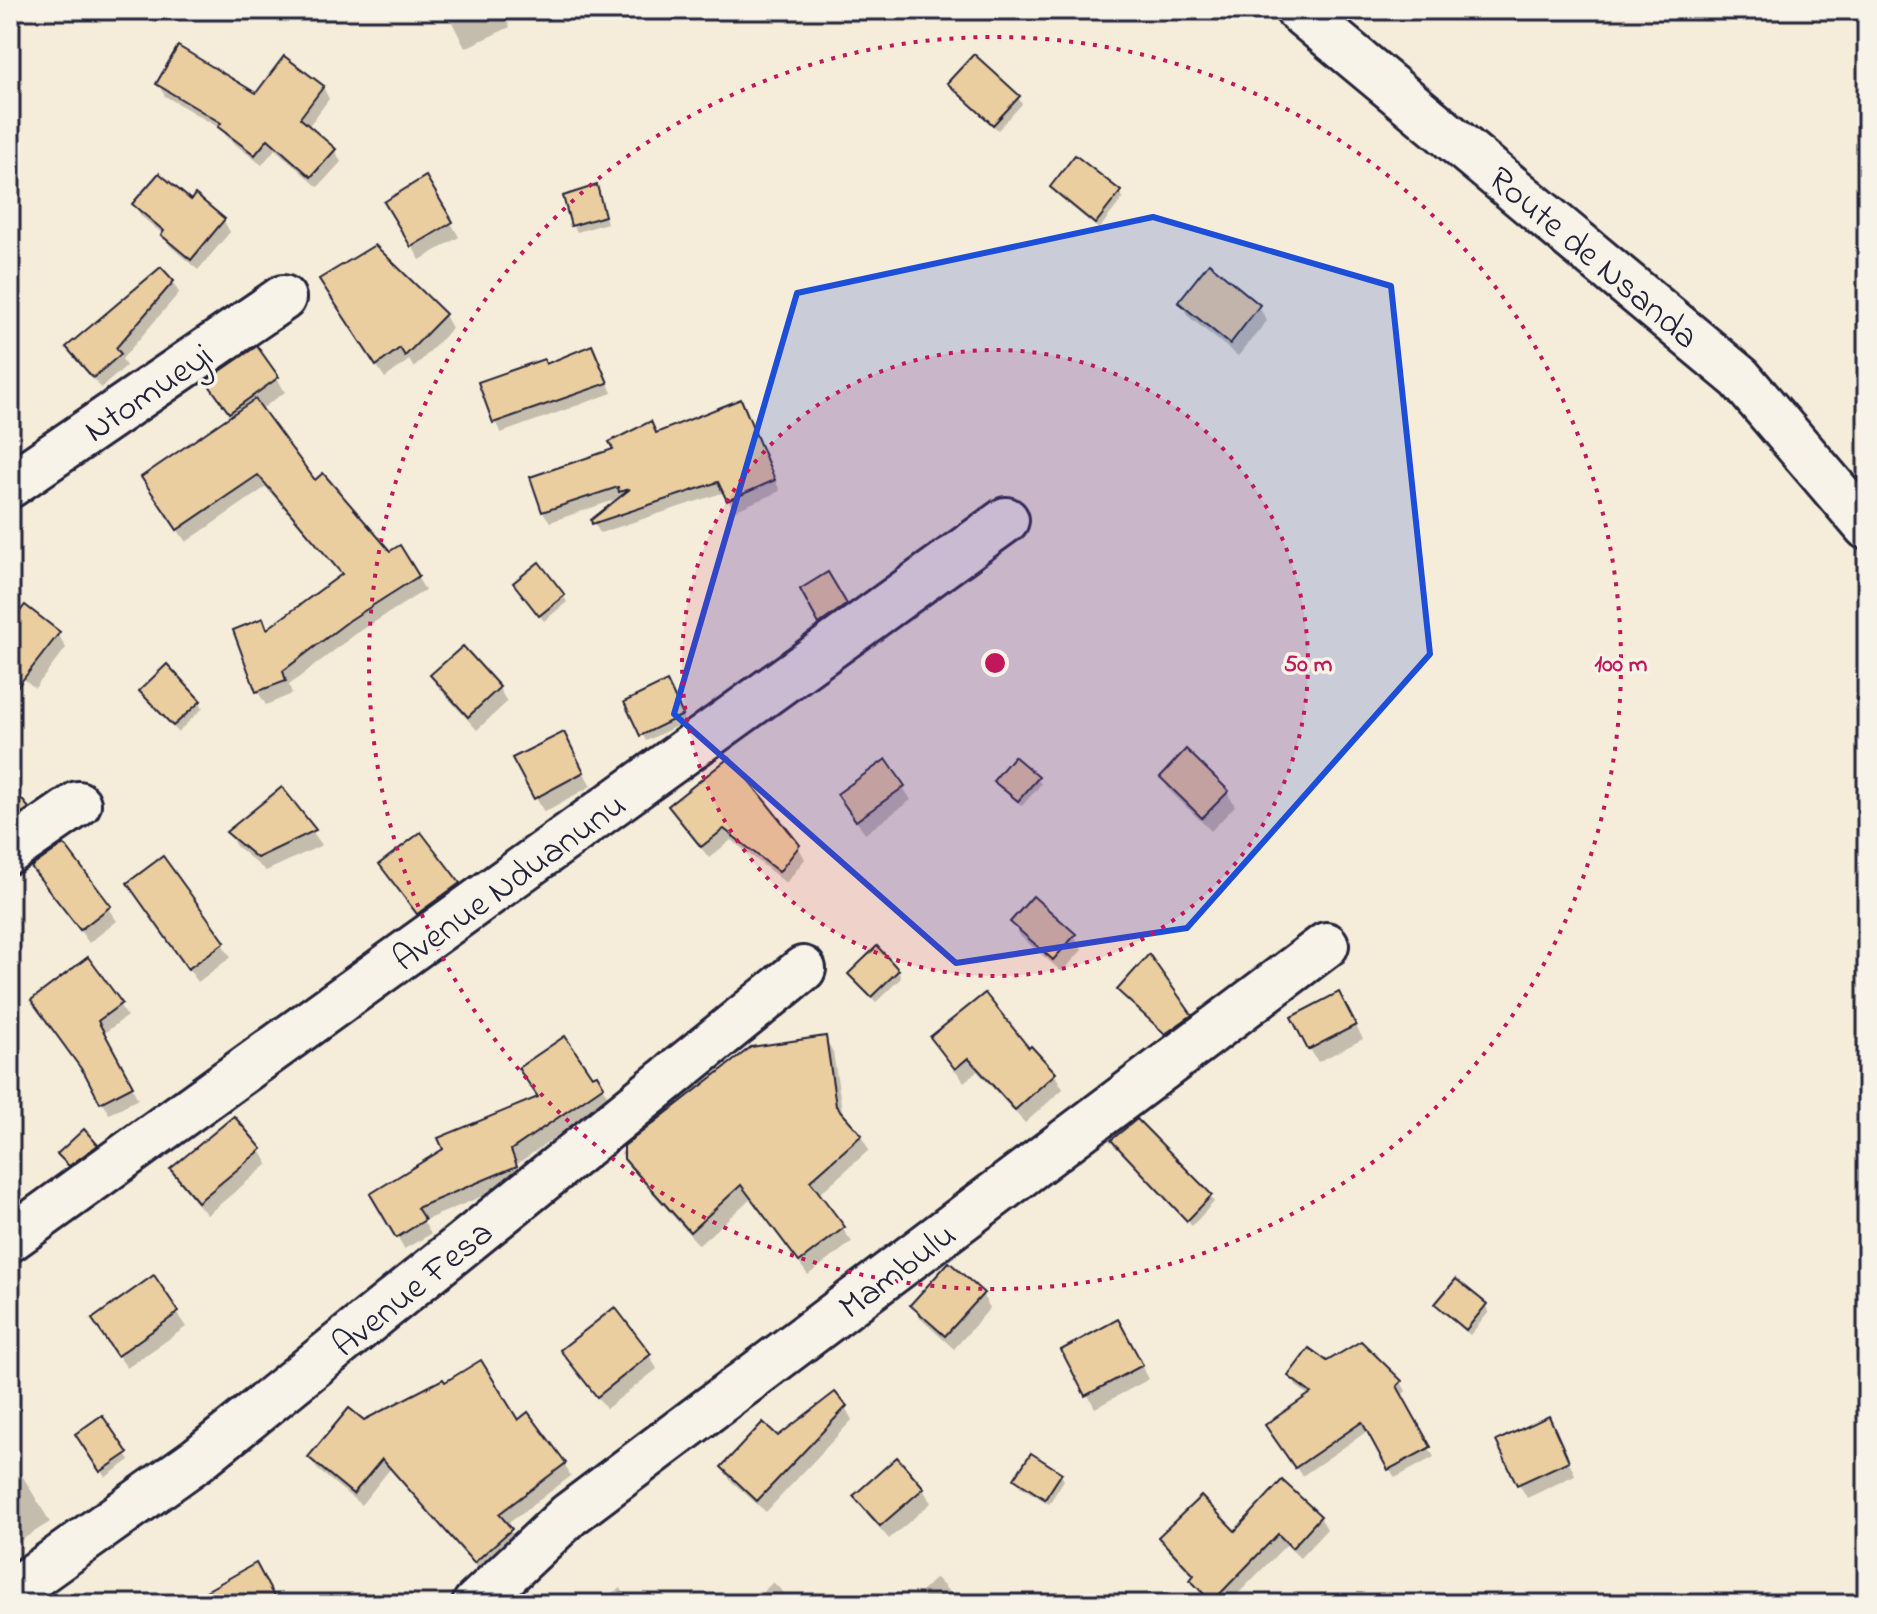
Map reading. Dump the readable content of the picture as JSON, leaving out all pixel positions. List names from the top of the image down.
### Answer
{
  "streets": {
    "street": [
      "Route de Nsanda",
      "Ntomueyi",
      "Avenue Nduanunu",
      "Mambulu",
      "Avenue Fesa"
    ]
  },
  "rings": ["50 m", "100 m"]
}
